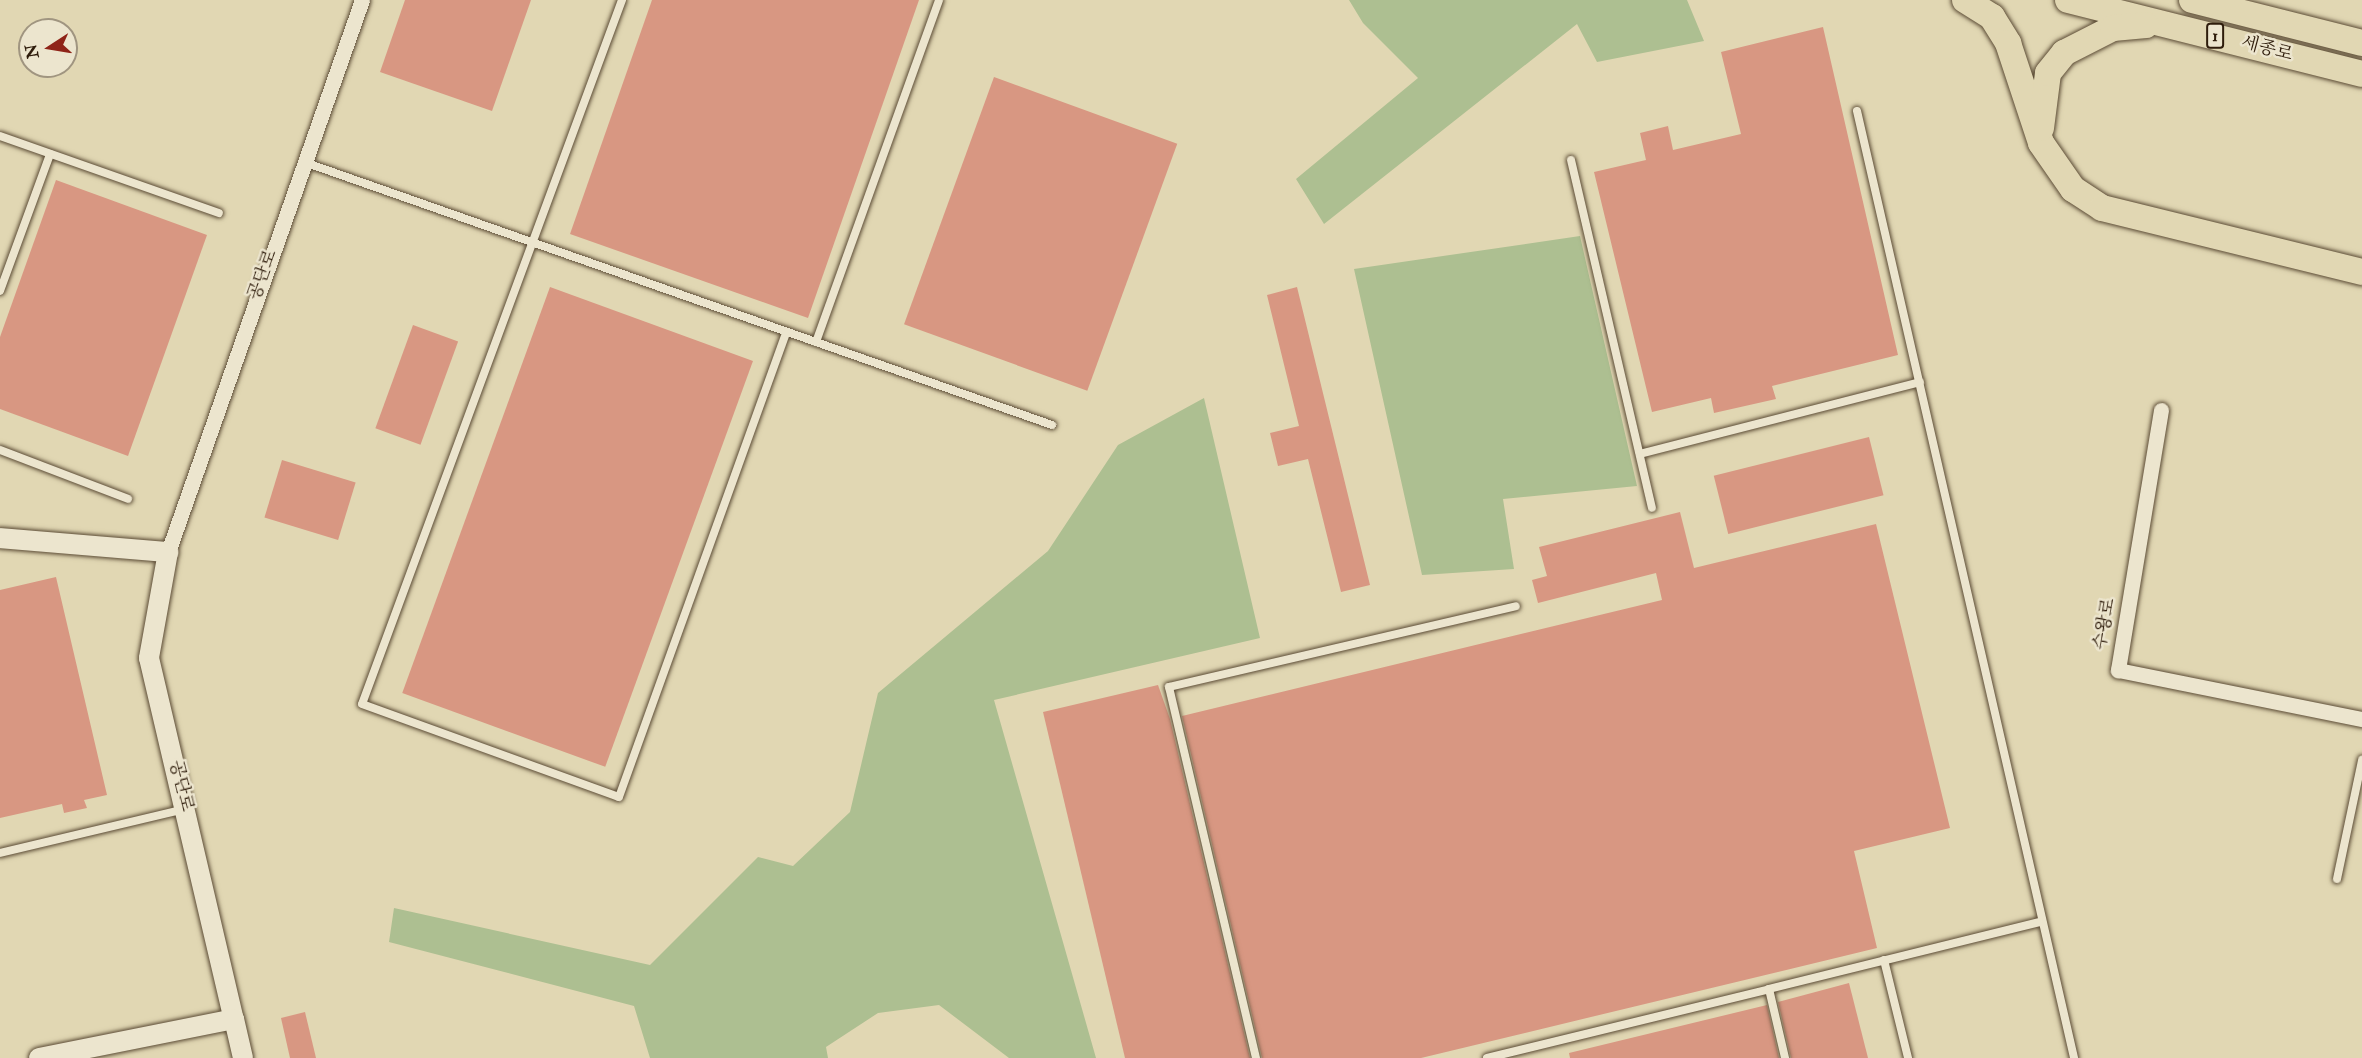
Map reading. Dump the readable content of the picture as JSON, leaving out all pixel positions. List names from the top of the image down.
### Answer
{
  "streets": {
    "highway": ["1", "세종로"],
    "street": ["공단로", "수왕로"]
  },
  "north": "left"
}
